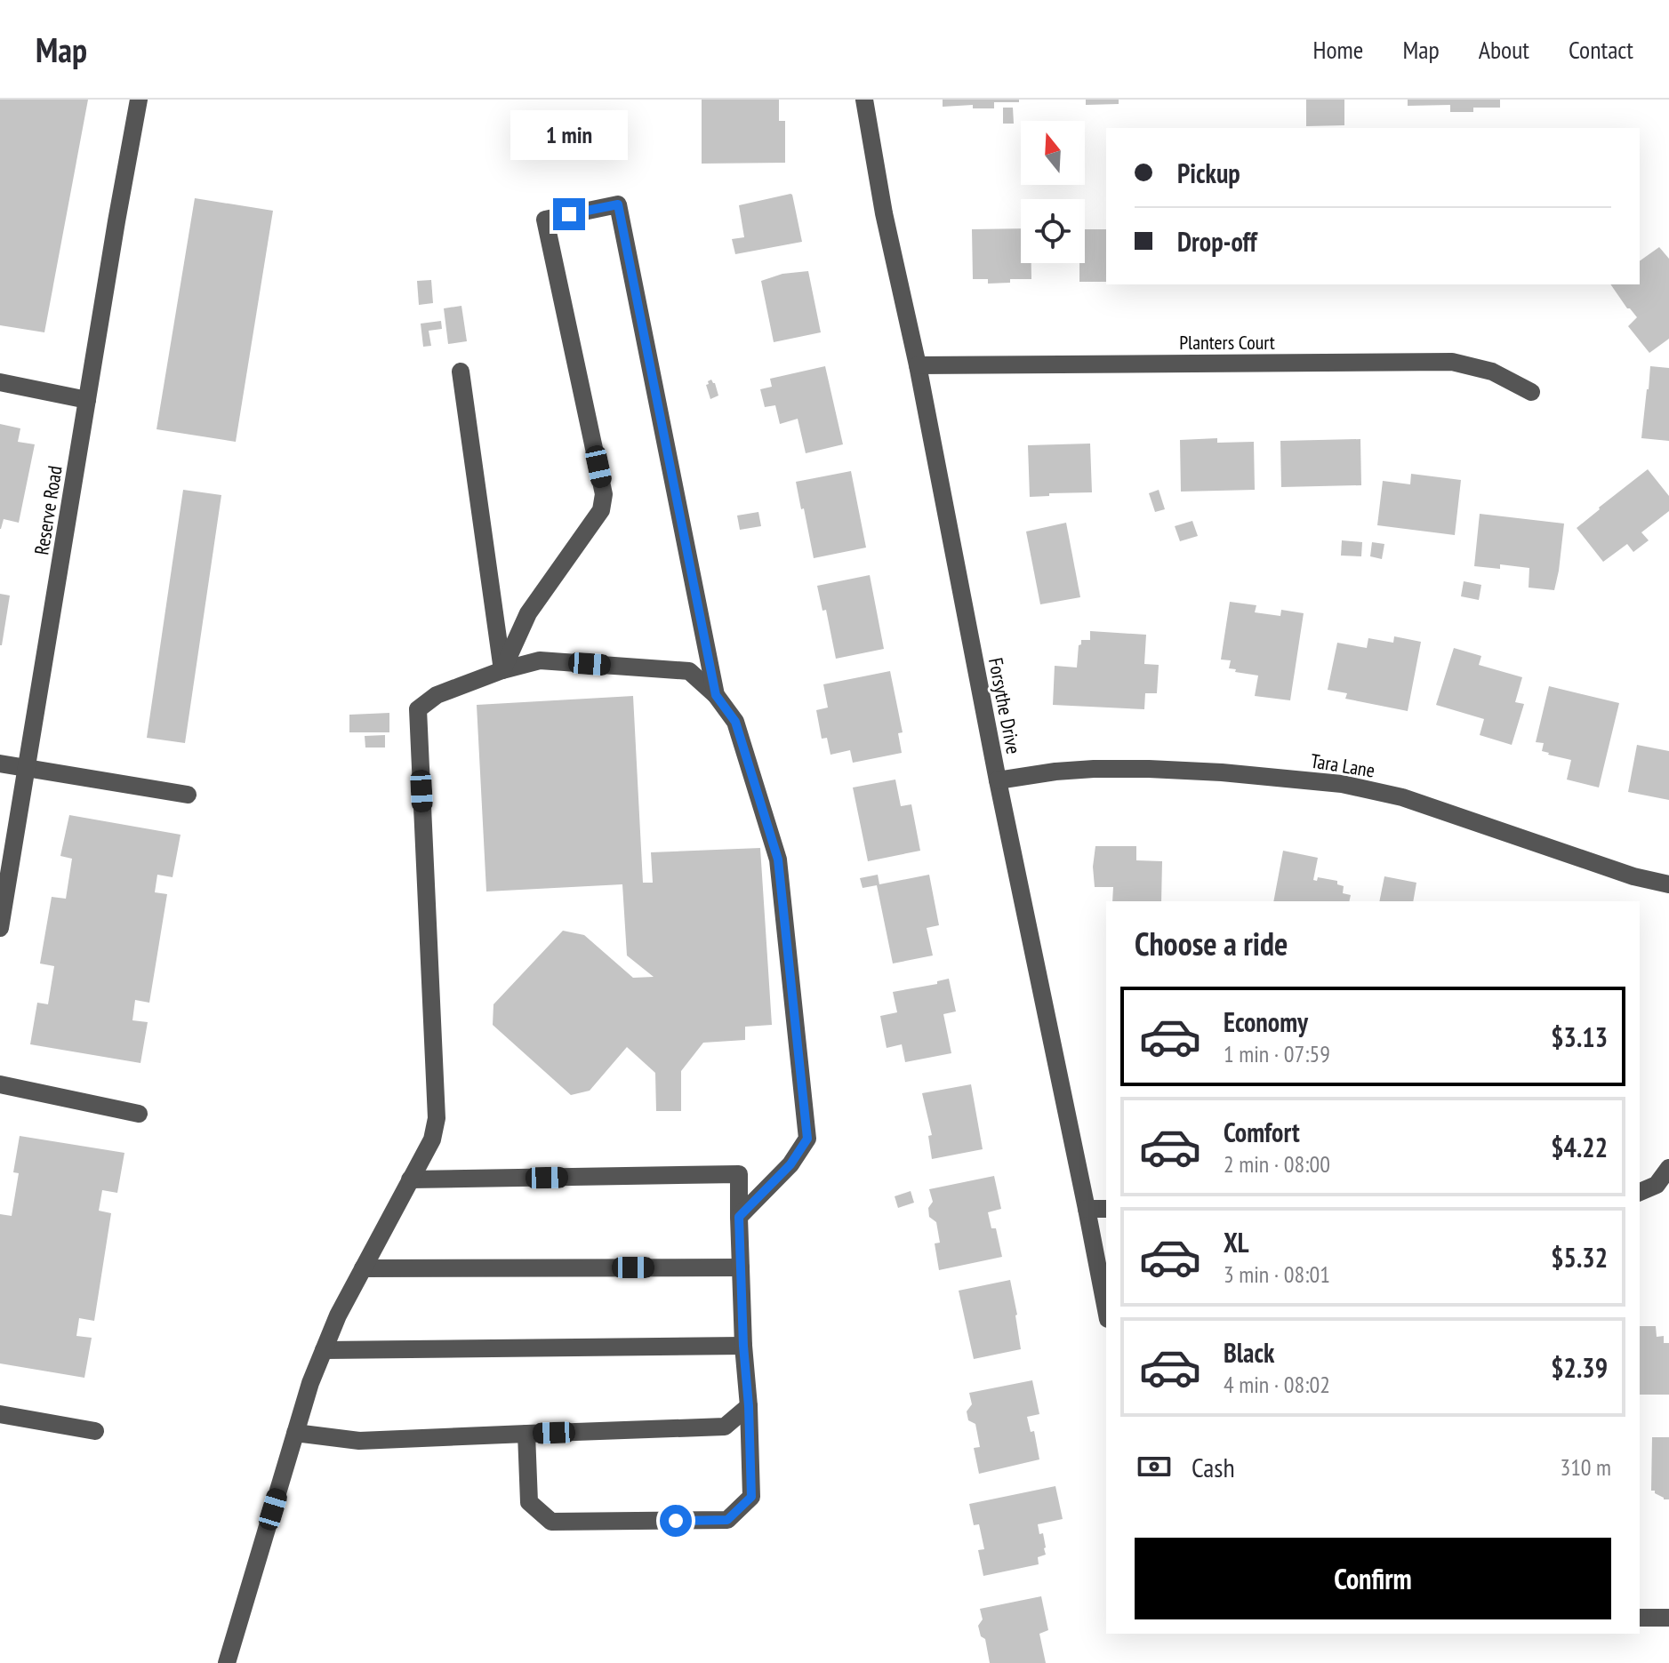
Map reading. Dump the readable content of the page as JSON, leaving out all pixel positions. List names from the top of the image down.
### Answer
{
  "streets": {
    "street": [
      "Planters Court",
      "Reserve Road",
      "Forsythe Drive",
      "Tara Lane"
    ]
  },
  "crossings": [
    ["Planters Court", "Forsythe Drive"],
    ["Forsythe Drive", "Tara Lane"]
  ],
  "north": "top",
  "page": {
    "header": "Map",
    "nav": [
      "Home",
      "Map",
      "About",
      "Contact"
    ],
    "bubble": "1 min",
    "banner": ["Pickup", "Drop-off"],
    "heading": "Choose a ride",
    "list": [
      {
        "name": "Economy",
        "note": "1 min · 07:59",
        "value": "$3.13"
      },
      {
        "name": "Comfort",
        "note": "2 min · 08:00",
        "value": "$4.22"
      },
      {
        "name": "XL",
        "note": "3 min · 08:01",
        "value": "$5.32"
      },
      {
        "name": "Black",
        "note": "4 min · 08:02",
        "value": "$2.39"
      }
    ],
    "pay": ["Cash", "310 m"],
    "buttons": "Confirm"
  }
}
